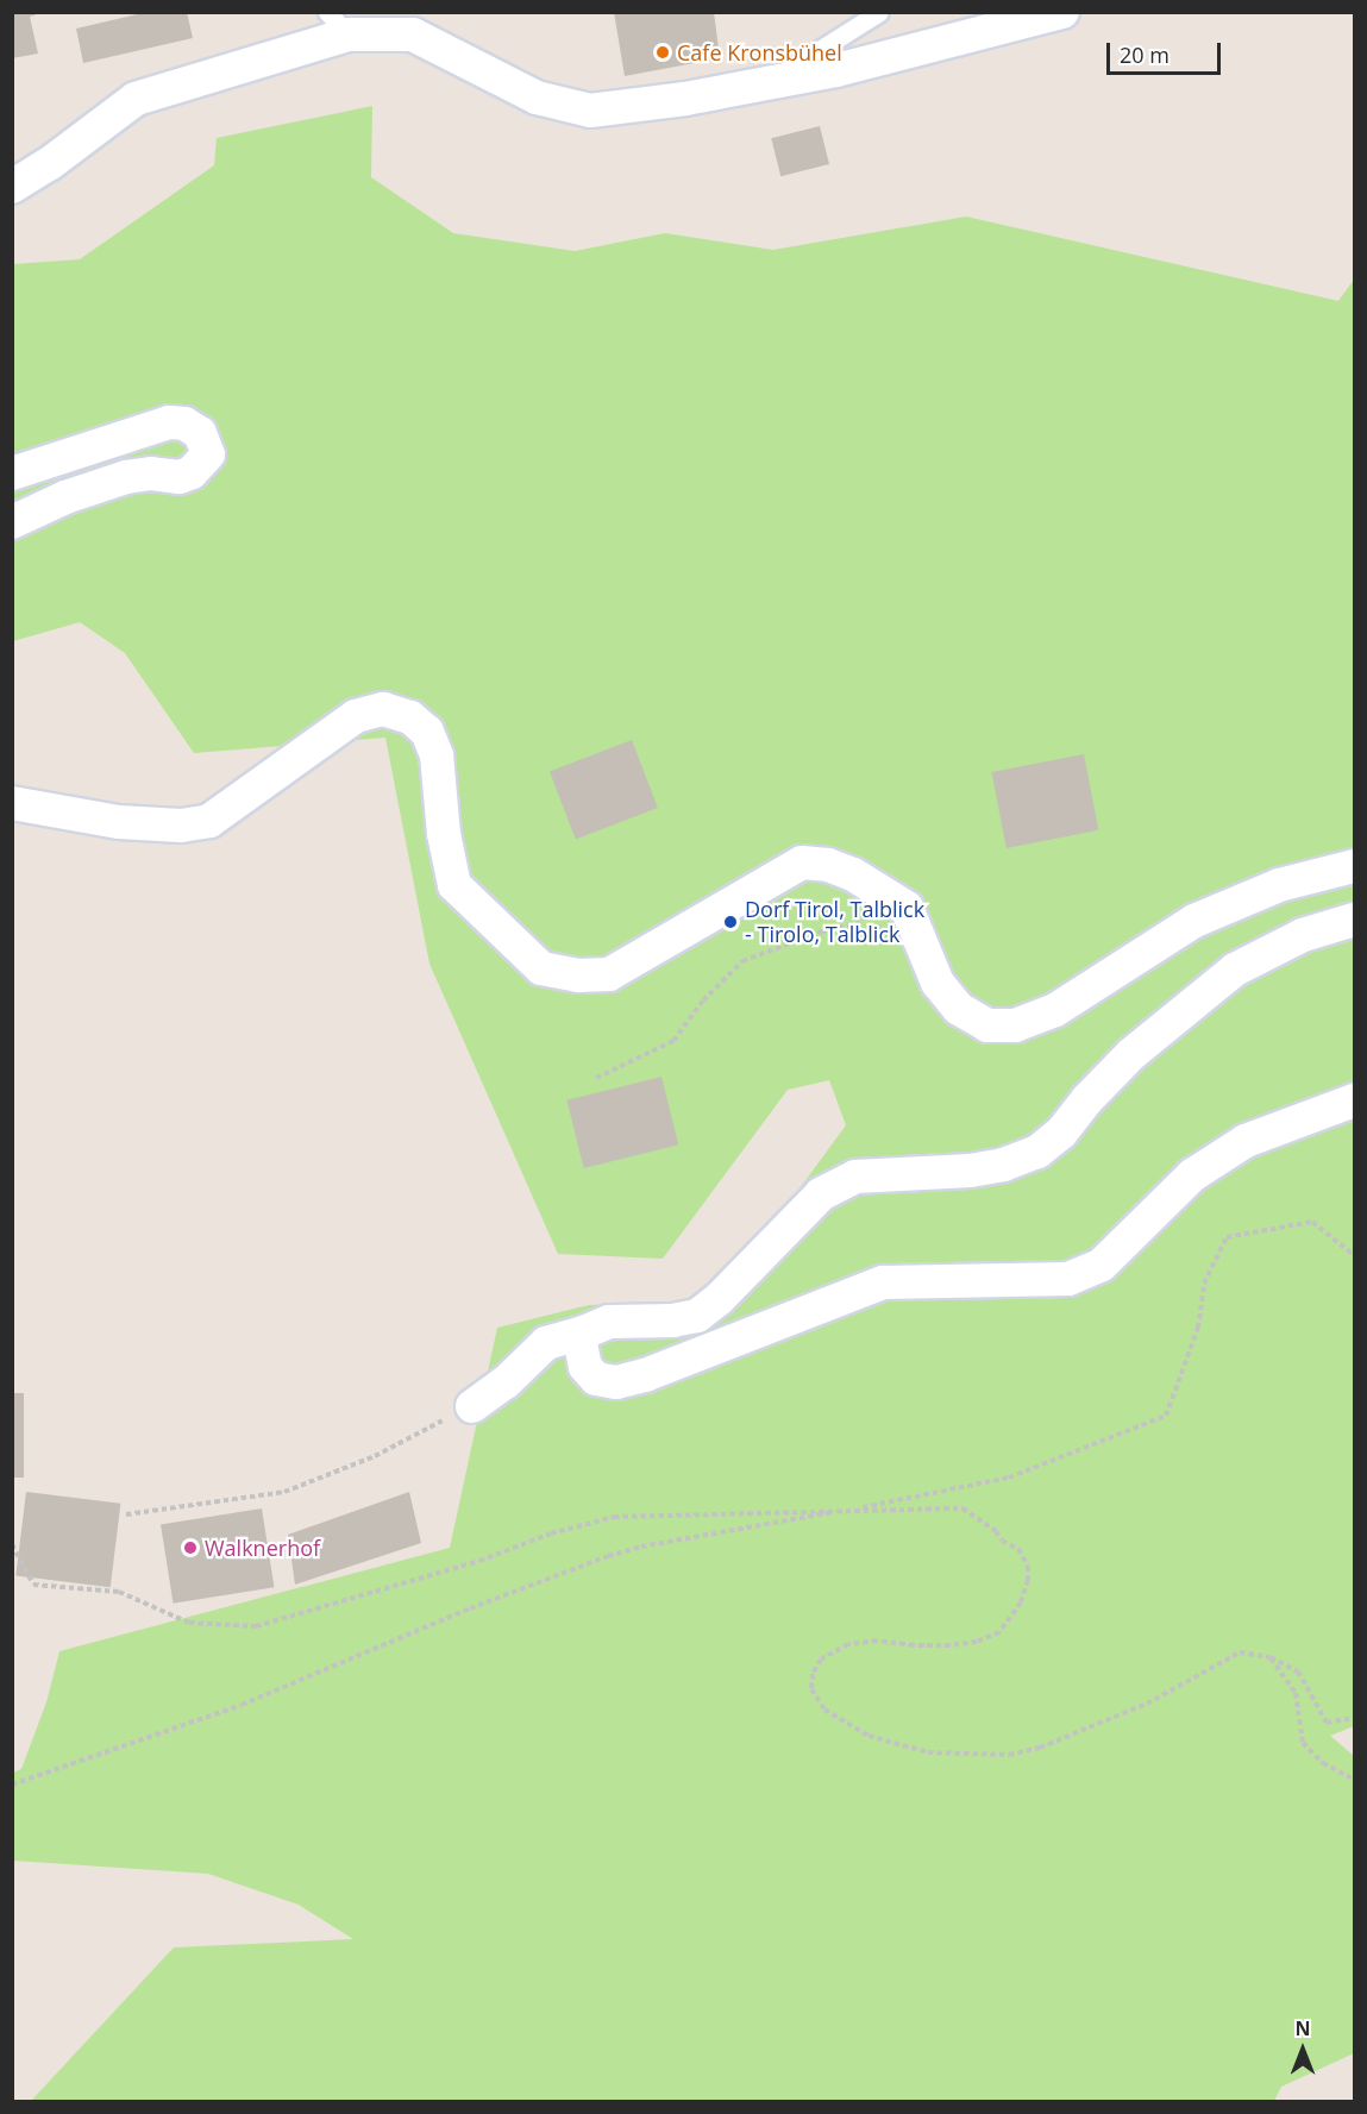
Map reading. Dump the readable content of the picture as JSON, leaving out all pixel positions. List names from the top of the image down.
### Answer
{
  "places": ["Cafe Kronsbühel", "Dorf Tirol, Talblick - Tirolo, Talblick", "Walknerhof"],
  "scale_bar": "20 m",
  "north": "top"
}
